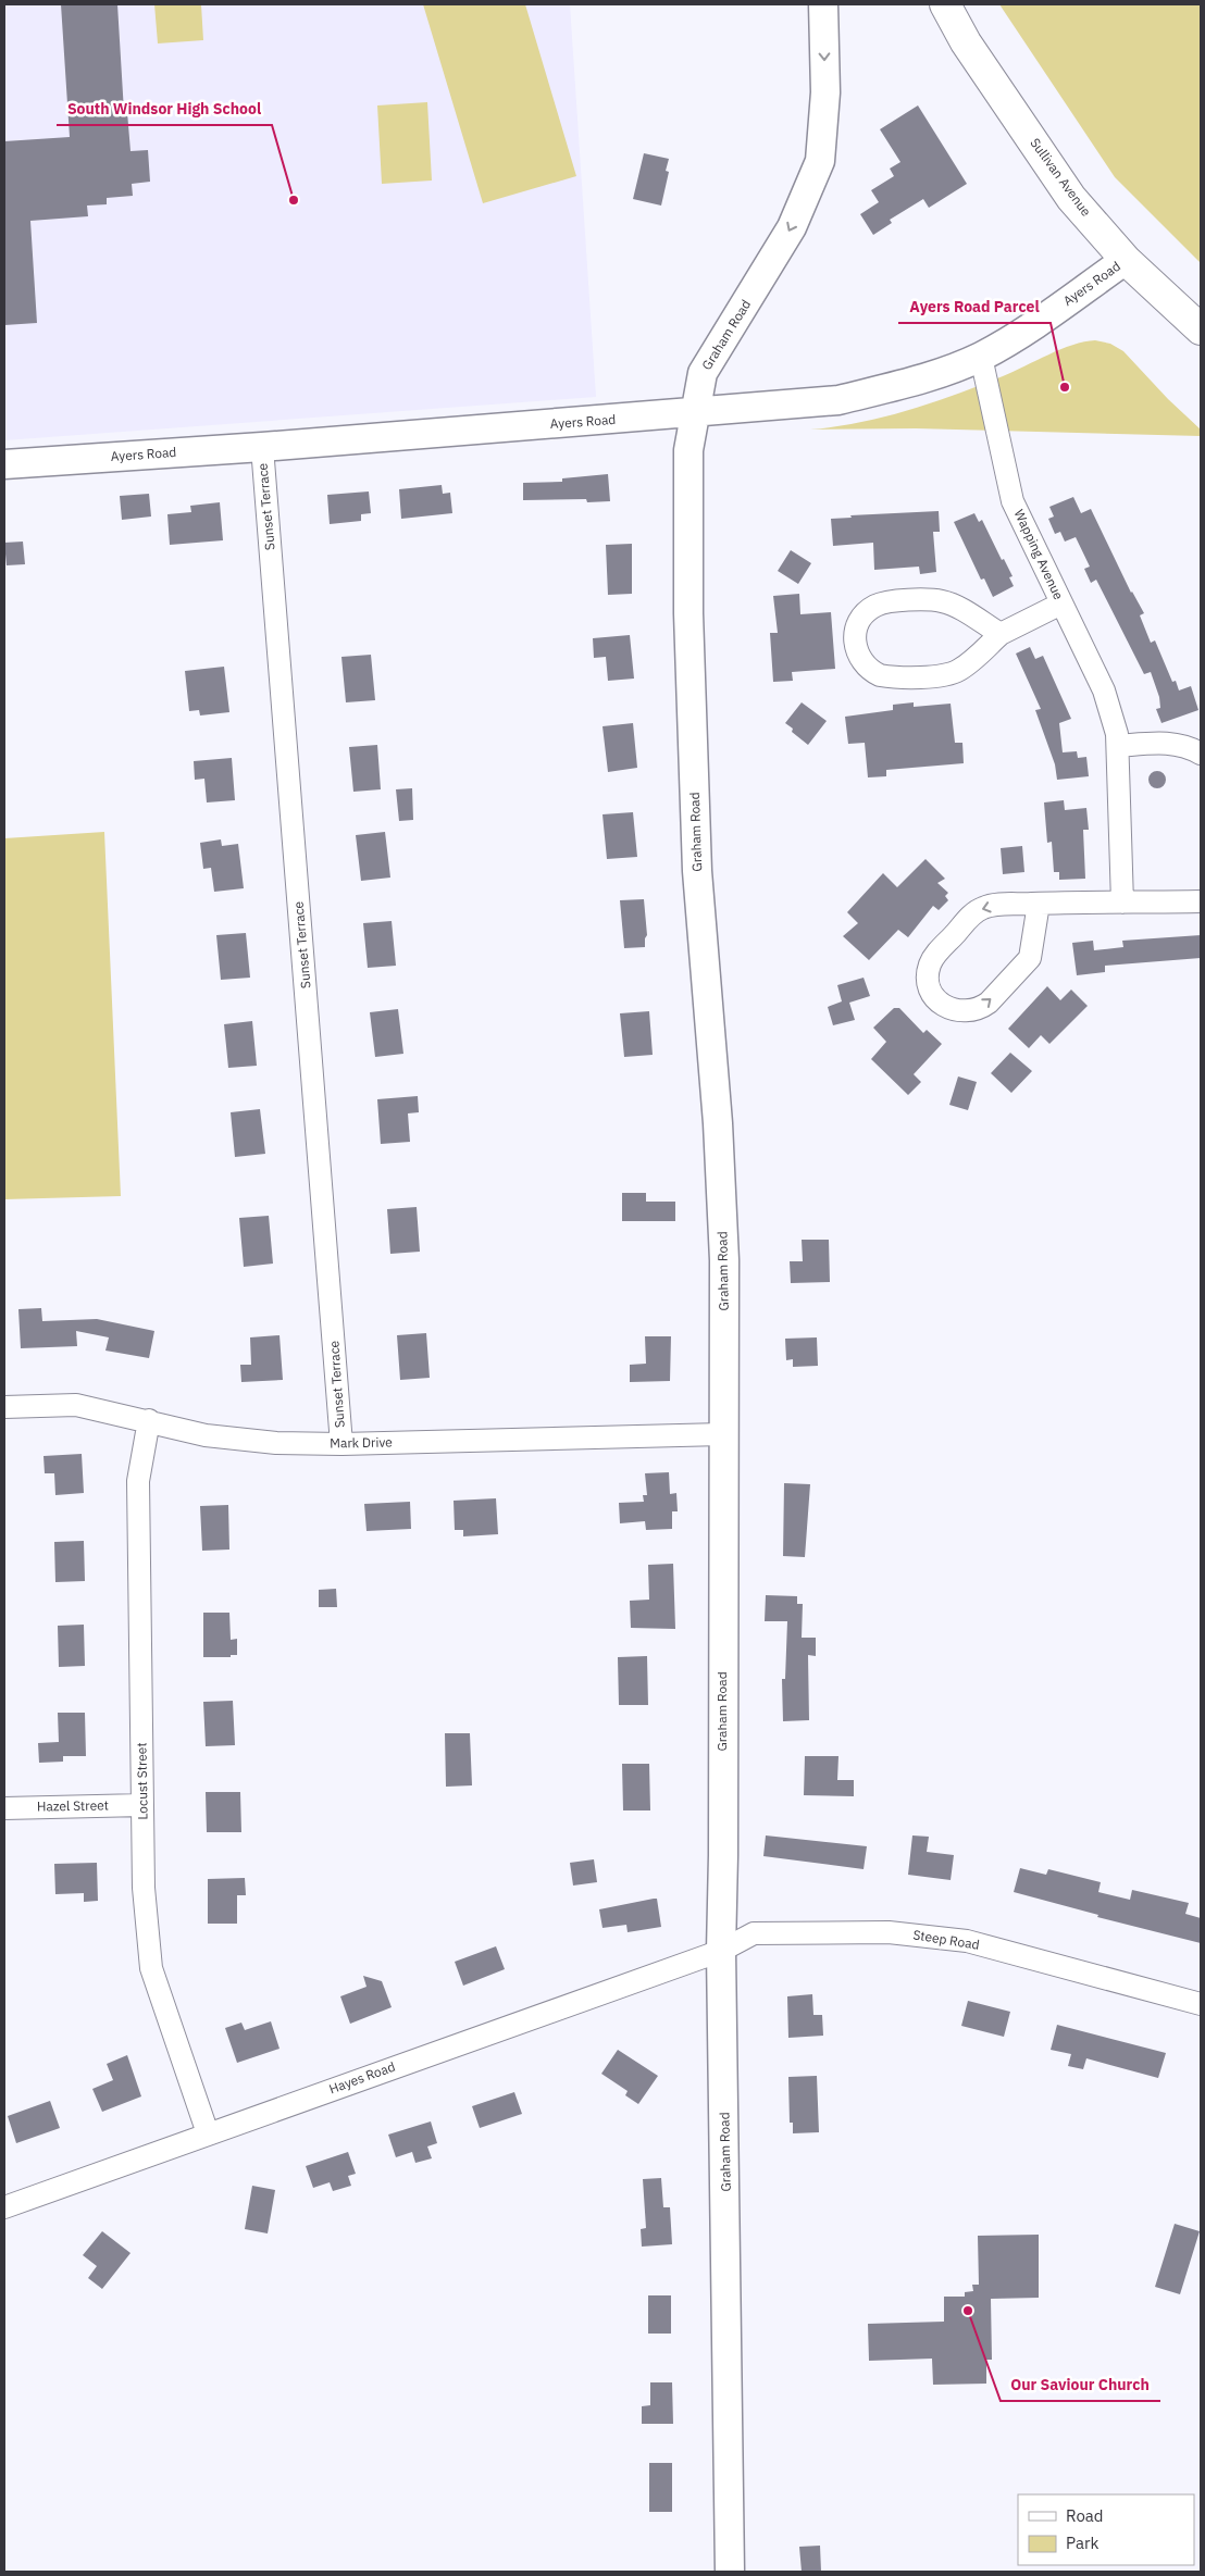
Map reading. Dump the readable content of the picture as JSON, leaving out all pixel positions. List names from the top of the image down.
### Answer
{
  "streets": {
    "main road": ["Sullivan Avenue"],
    "street": [
      "Ayers Road",
      "Graham Road",
      "Sunset Terrace",
      "Wapping Avenue",
      "Mark Drive",
      "Locust Street",
      "Hazel Street",
      "Steep Road",
      "Hayes Road"
    ]
  },
  "crossings": [
    ["Sullivan Avenue", "Ayers Road"],
    ["Ayers Road", "Graham Road"],
    ["Ayers Road", "Sunset Terrace"],
    ["Ayers Road", "Wapping Avenue"],
    ["Graham Road", "Mark Drive"],
    ["Graham Road", "Steep Road"],
    ["Graham Road", "Hayes Road"],
    ["Sunset Terrace", "Mark Drive"],
    ["Mark Drive", "Locust Street"],
    ["Locust Street", "Hazel Street"],
    ["Locust Street", "Hayes Road"],
    ["Steep Road", "Hayes Road"]
  ],
  "places": ["South Windsor High School", "Ayers Road Parcel", "Our Saviour Church"],
  "legend": ["Road", "Park"]
}
